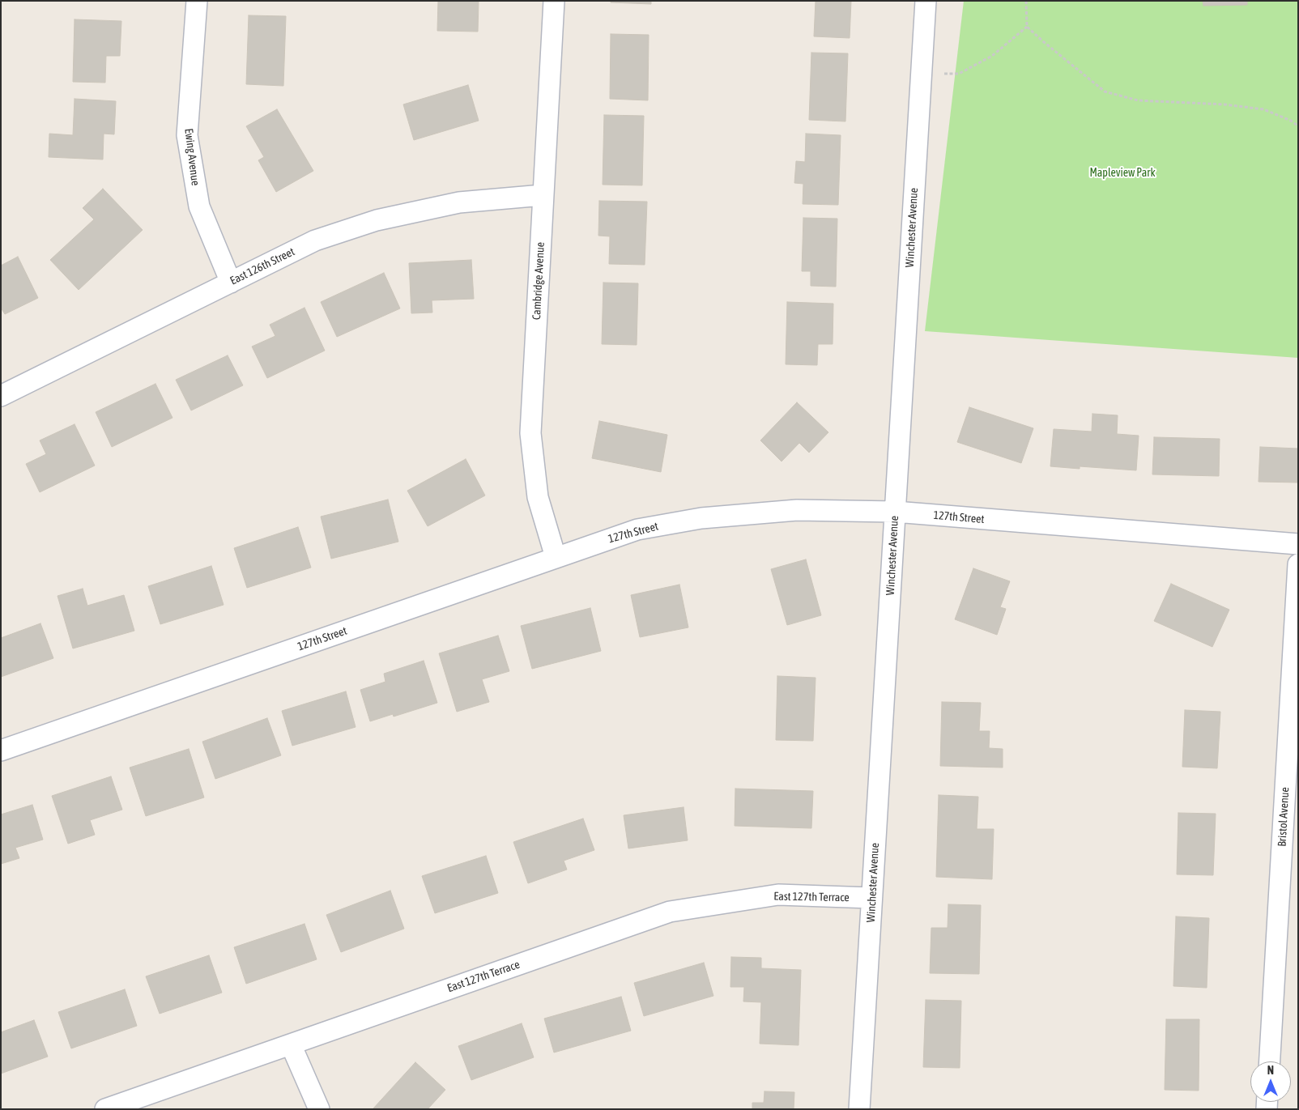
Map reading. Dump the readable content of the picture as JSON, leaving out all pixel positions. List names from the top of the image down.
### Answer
{
  "streets": {
    "street": [
      "Ewing Avenue",
      "Winchester Avenue",
      "East 126th Street",
      "Cambridge Avenue",
      "127th Street",
      "Bristol Avenue",
      "East 127th Terrace"
    ]
  },
  "crossings": [
    ["Ewing Avenue", "East 126th Street"],
    ["Winchester Avenue", "127th Street"],
    ["Winchester Avenue", "East 127th Terrace"],
    ["East 126th Street", "Cambridge Avenue"],
    ["Cambridge Avenue", "127th Street"]
  ],
  "parks": ["Mapleview Park"],
  "north": "top"
}
